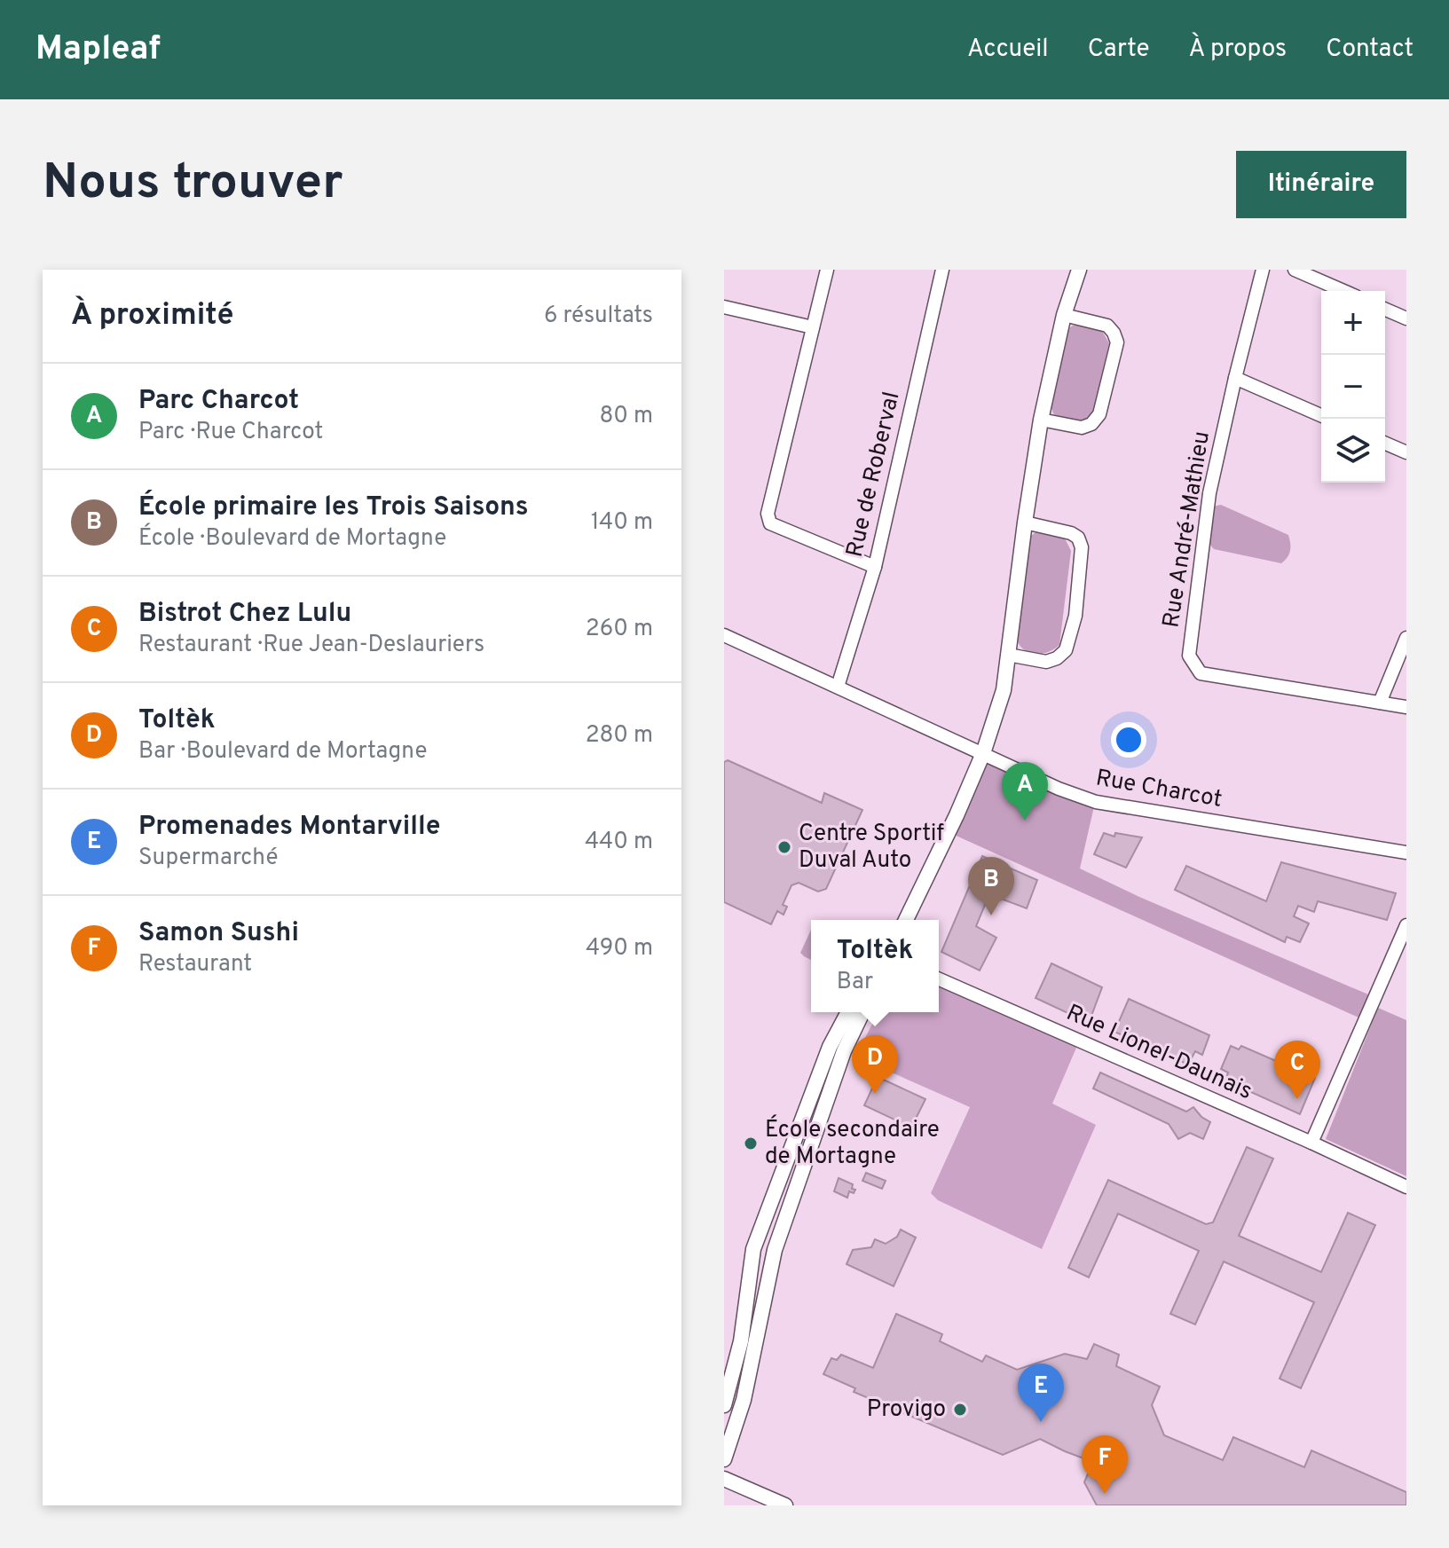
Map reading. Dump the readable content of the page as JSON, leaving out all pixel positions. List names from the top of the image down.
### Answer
{
  "streets": {
    "street": [
      "Rue de Roberval",
      "Rue André-Mathieu",
      "Rue Charcot",
      "Rue Lionel-Daunais"
    ]
  },
  "crossings": [
    ["Rue de Roberval", "Rue Charcot"]
  ],
  "places": ["Centre Sportif Duval Auto", "École secondaire de Mortagne", "Provigo"],
  "page": {
    "header": "Mapleaf",
    "nav": [
      "Accueil",
      "Carte",
      "À propos",
      "Contact"
    ],
    "buttons": "Itinéraire",
    "title": "Nous trouver",
    "heading": ["À proximité", "6 résultats"],
    "map_buttons": ["+", "−"],
    "list": [
      {
        "mark": "A",
        "name": "Parc Charcot",
        "note": "Parc · Rue Charcot",
        "value": "80 m"
      },
      {
        "mark": "B",
        "name": "École primaire les Trois Saisons",
        "note": "École · Boulevard de Mortagne",
        "value": "140 m"
      },
      {
        "mark": "C",
        "name": "Bistrot Chez Lulu",
        "note": "Restaurant · Rue Jean-Deslauriers",
        "value": "260 m"
      },
      {
        "mark": "D",
        "name": "Toltèk",
        "note": "Bar · Boulevard de Mortagne",
        "value": "280 m"
      },
      {
        "mark": "E",
        "name": "Promenades Montarville",
        "note": "Supermarché",
        "value": "440 m"
      },
      {
        "mark": "F",
        "name": "Samon Sushi",
        "note": "Restaurant",
        "value": "490 m"
      }
    ],
    "pins": [
      "A",
      "B",
      "D",
      "C",
      "E",
      "F"
    ],
    "popup": ["Toltèk", "Bar"]
  }
}
